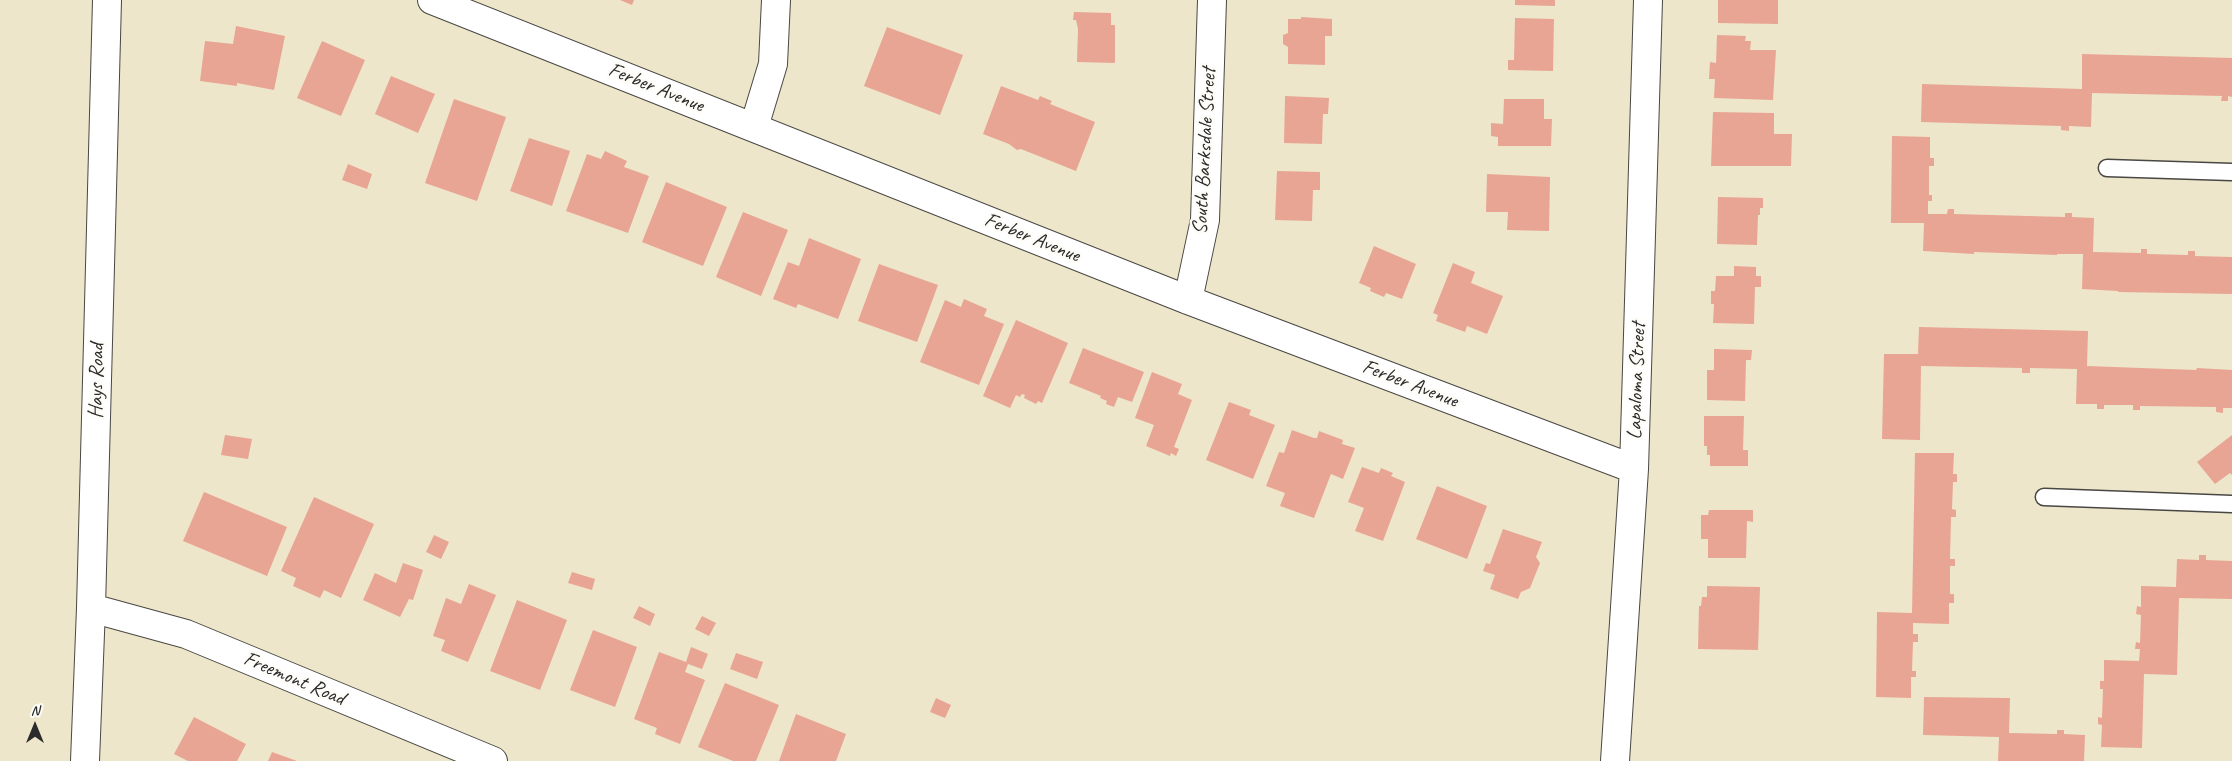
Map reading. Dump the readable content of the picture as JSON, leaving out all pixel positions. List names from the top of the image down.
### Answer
{
  "streets": {
    "street": [
      "Ferber Avenue",
      "South Barksdale Street",
      "Hays Road",
      "Lapaloma Street",
      "Freemont Road"
    ]
  },
  "crossings": [
    ["Ferber Avenue", "South Barksdale Street"],
    ["Ferber Avenue", "Lapaloma Street"],
    ["Hays Road", "Freemont Road"]
  ],
  "north": "top"
}
